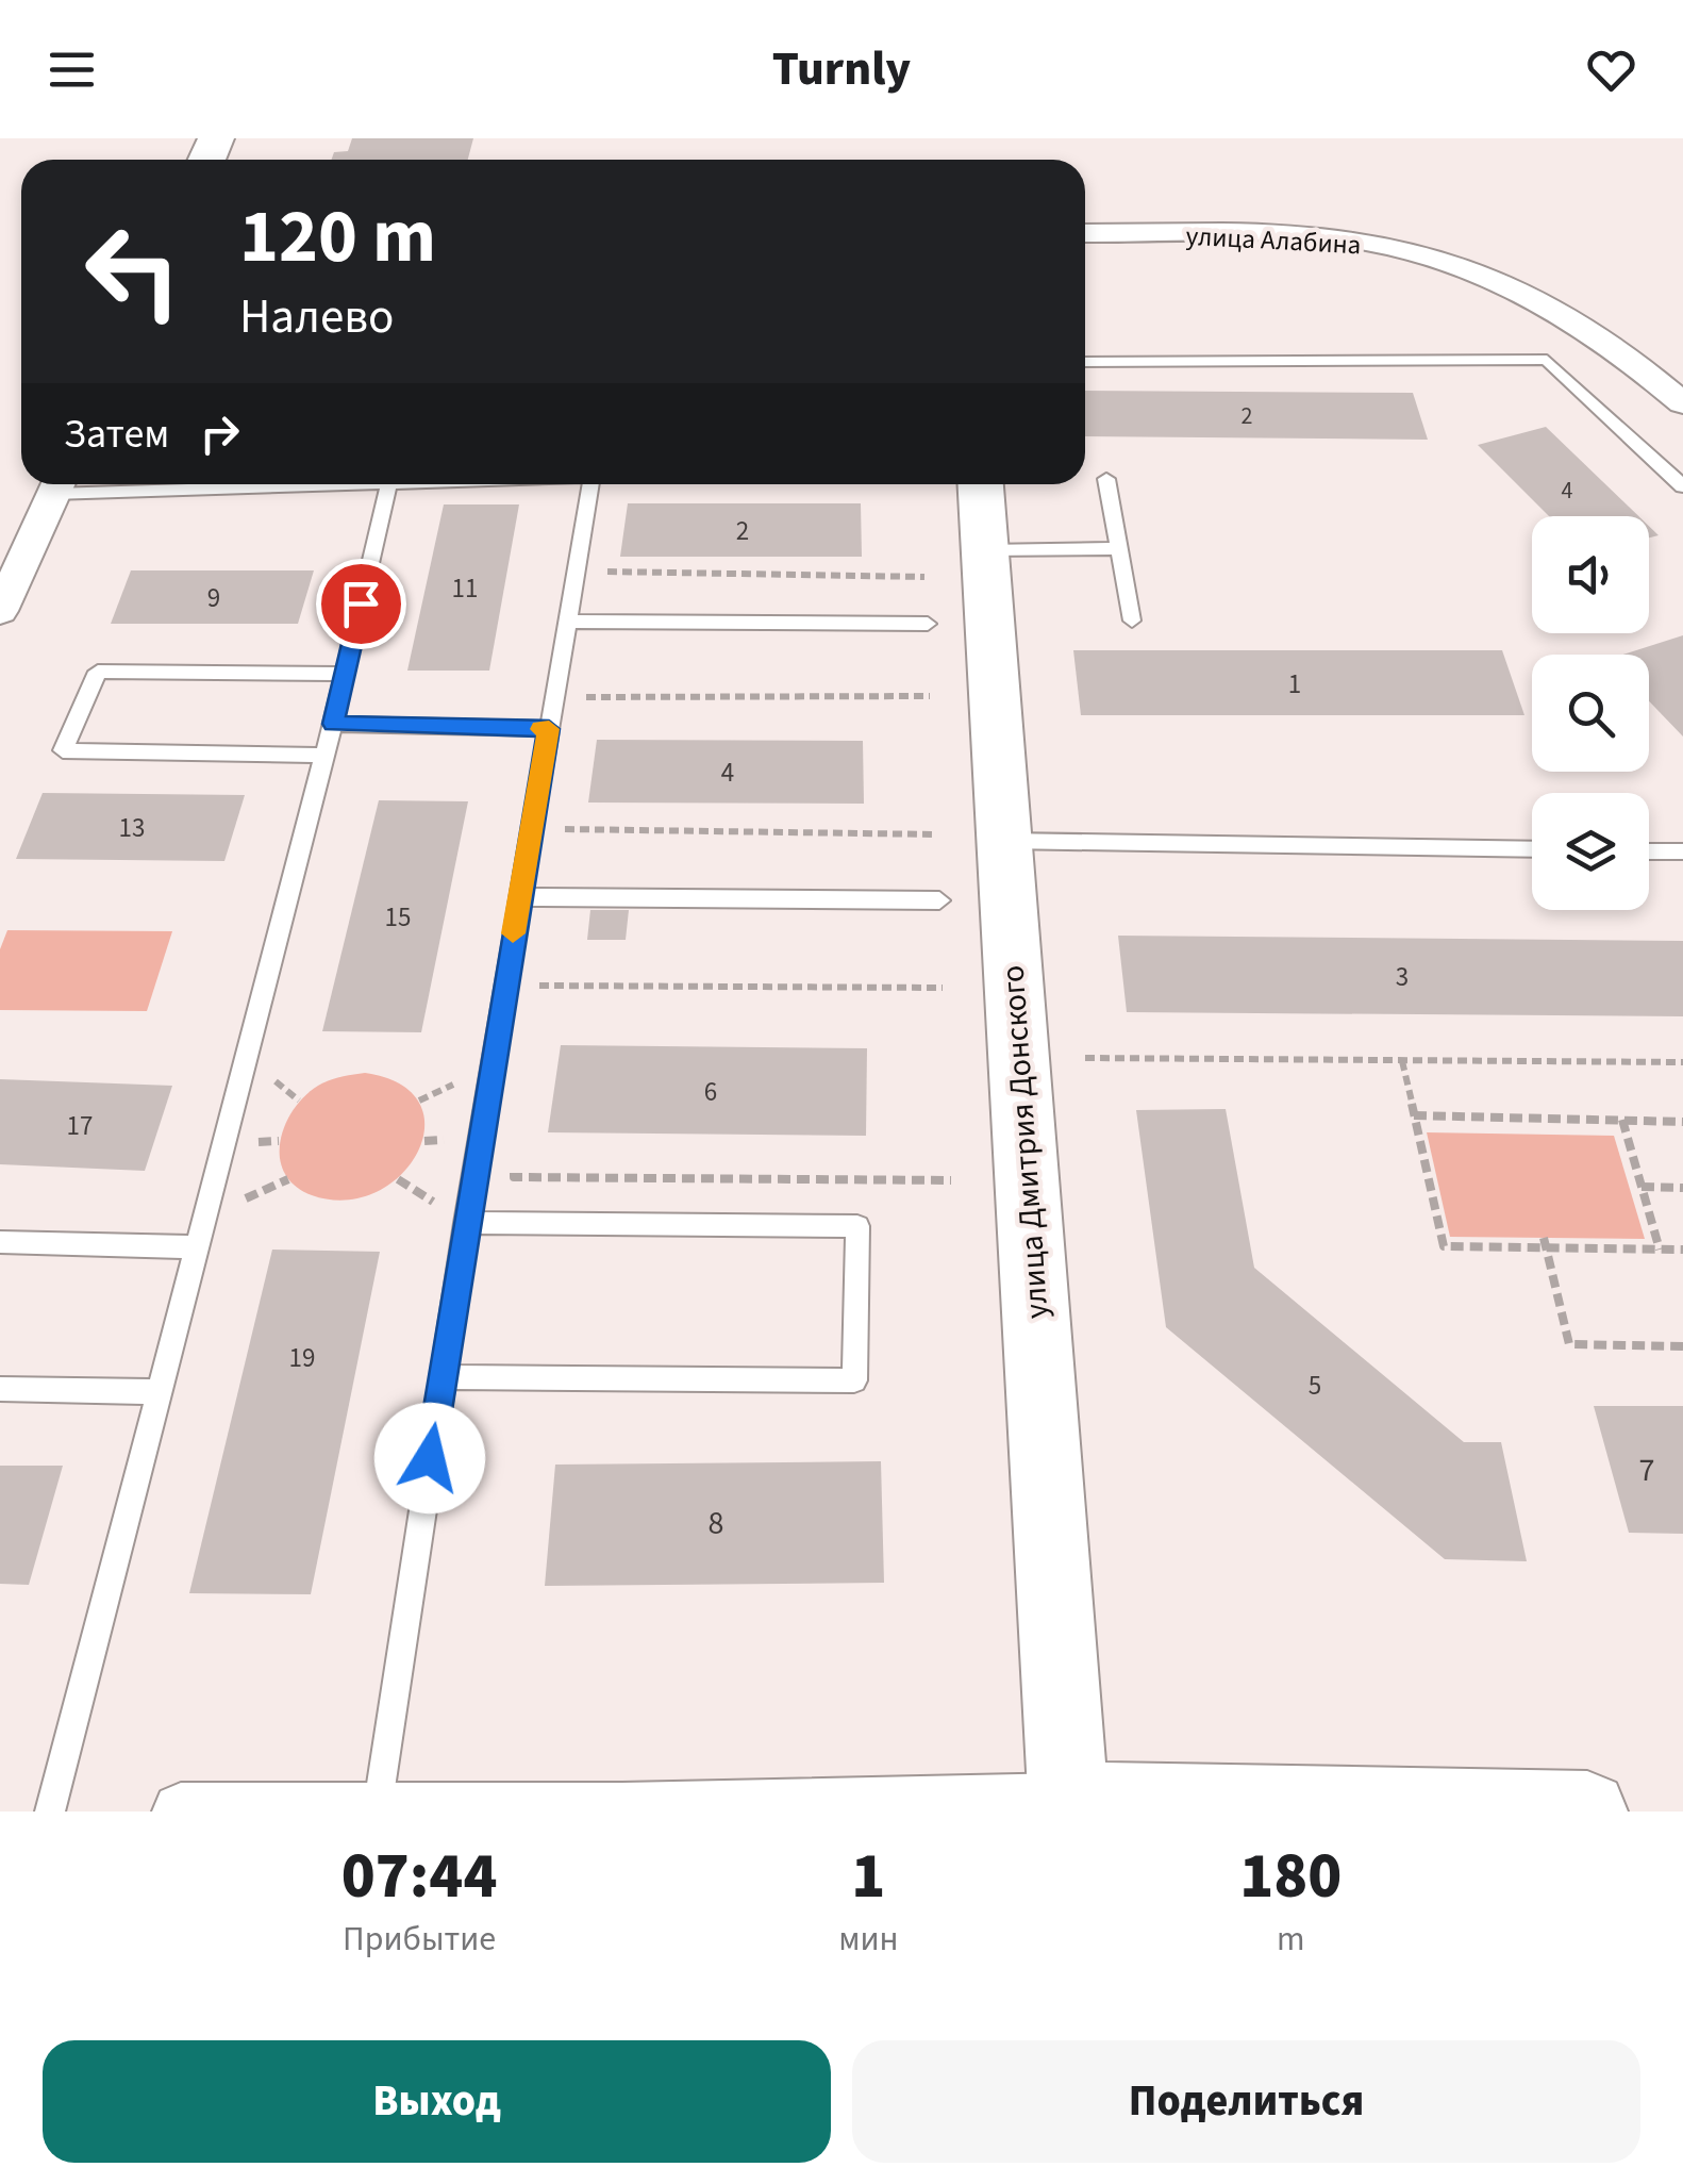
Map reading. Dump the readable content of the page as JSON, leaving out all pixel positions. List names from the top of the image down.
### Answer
{
  "streets": {
    "street": ["улица Алабина", "улица Дмитрия Донского"]
  },
  "house_numbers": [
    "2",
    "4",
    "2",
    "11",
    "9",
    "1",
    "4",
    "13",
    "15",
    "3",
    "6",
    "17",
    "19",
    "5",
    "7",
    "8"
  ],
  "page": {
    "header": "Turnly",
    "turn": ["120 m", "Налево"],
    "then": "Затем",
    "eta": [
      "07:44",
      "Прибытие",
      "1",
      "мин",
      "180",
      "m"
    ],
    "buttons": ["Выход", "Поделиться"]
  }
}
